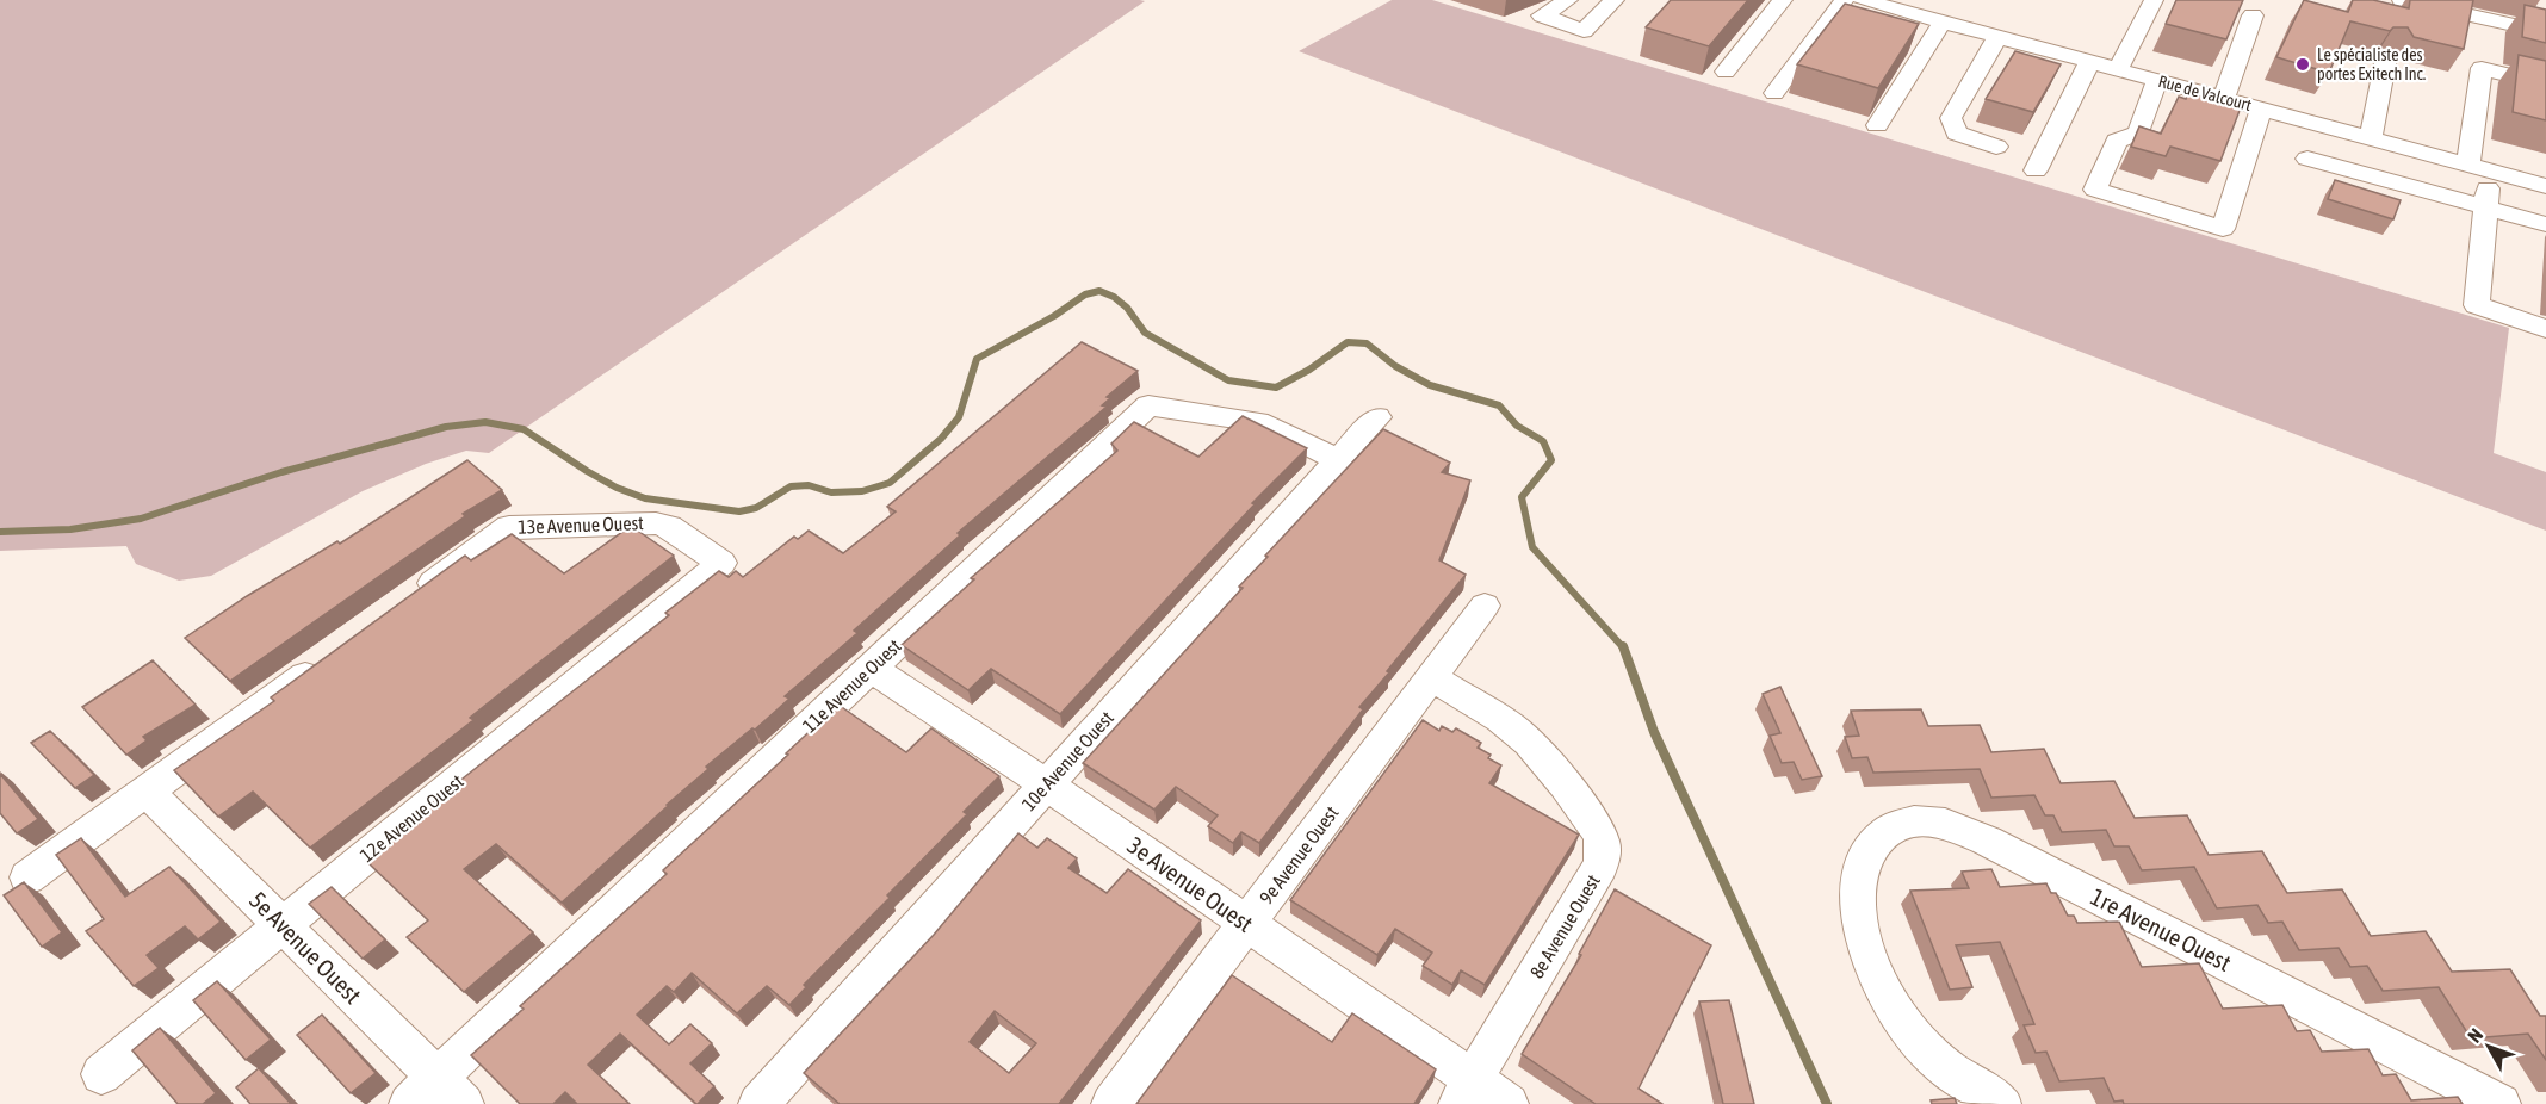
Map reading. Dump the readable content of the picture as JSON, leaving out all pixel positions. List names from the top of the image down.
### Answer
{
  "streets": {
    "street": [
      "Rue de Valcourt",
      "13e Avenue Ouest",
      "11e Avenue Ouest",
      "10e Avenue Ouest",
      "12e Avenue Ouest",
      "9e Avenue Ouest",
      "3e Avenue Ouest",
      "8e Avenue Ouest",
      "1re Avenue Ouest",
      "5e Avenue Ouest"
    ]
  },
  "crossings": [
    ["13e Avenue Ouest", "12e Avenue Ouest"],
    ["11e Avenue Ouest", "10e Avenue Ouest"],
    ["11e Avenue Ouest", "3e Avenue Ouest"],
    ["11e Avenue Ouest", "5e Avenue Ouest"],
    ["10e Avenue Ouest", "3e Avenue Ouest"],
    ["12e Avenue Ouest", "5e Avenue Ouest"],
    ["9e Avenue Ouest", "3e Avenue Ouest"],
    ["9e Avenue Ouest", "8e Avenue Ouest"],
    ["3e Avenue Ouest", "8e Avenue Ouest"]
  ],
  "places": ["Le spécialiste des portes Exitech Inc."],
  "north": "top left"
}
